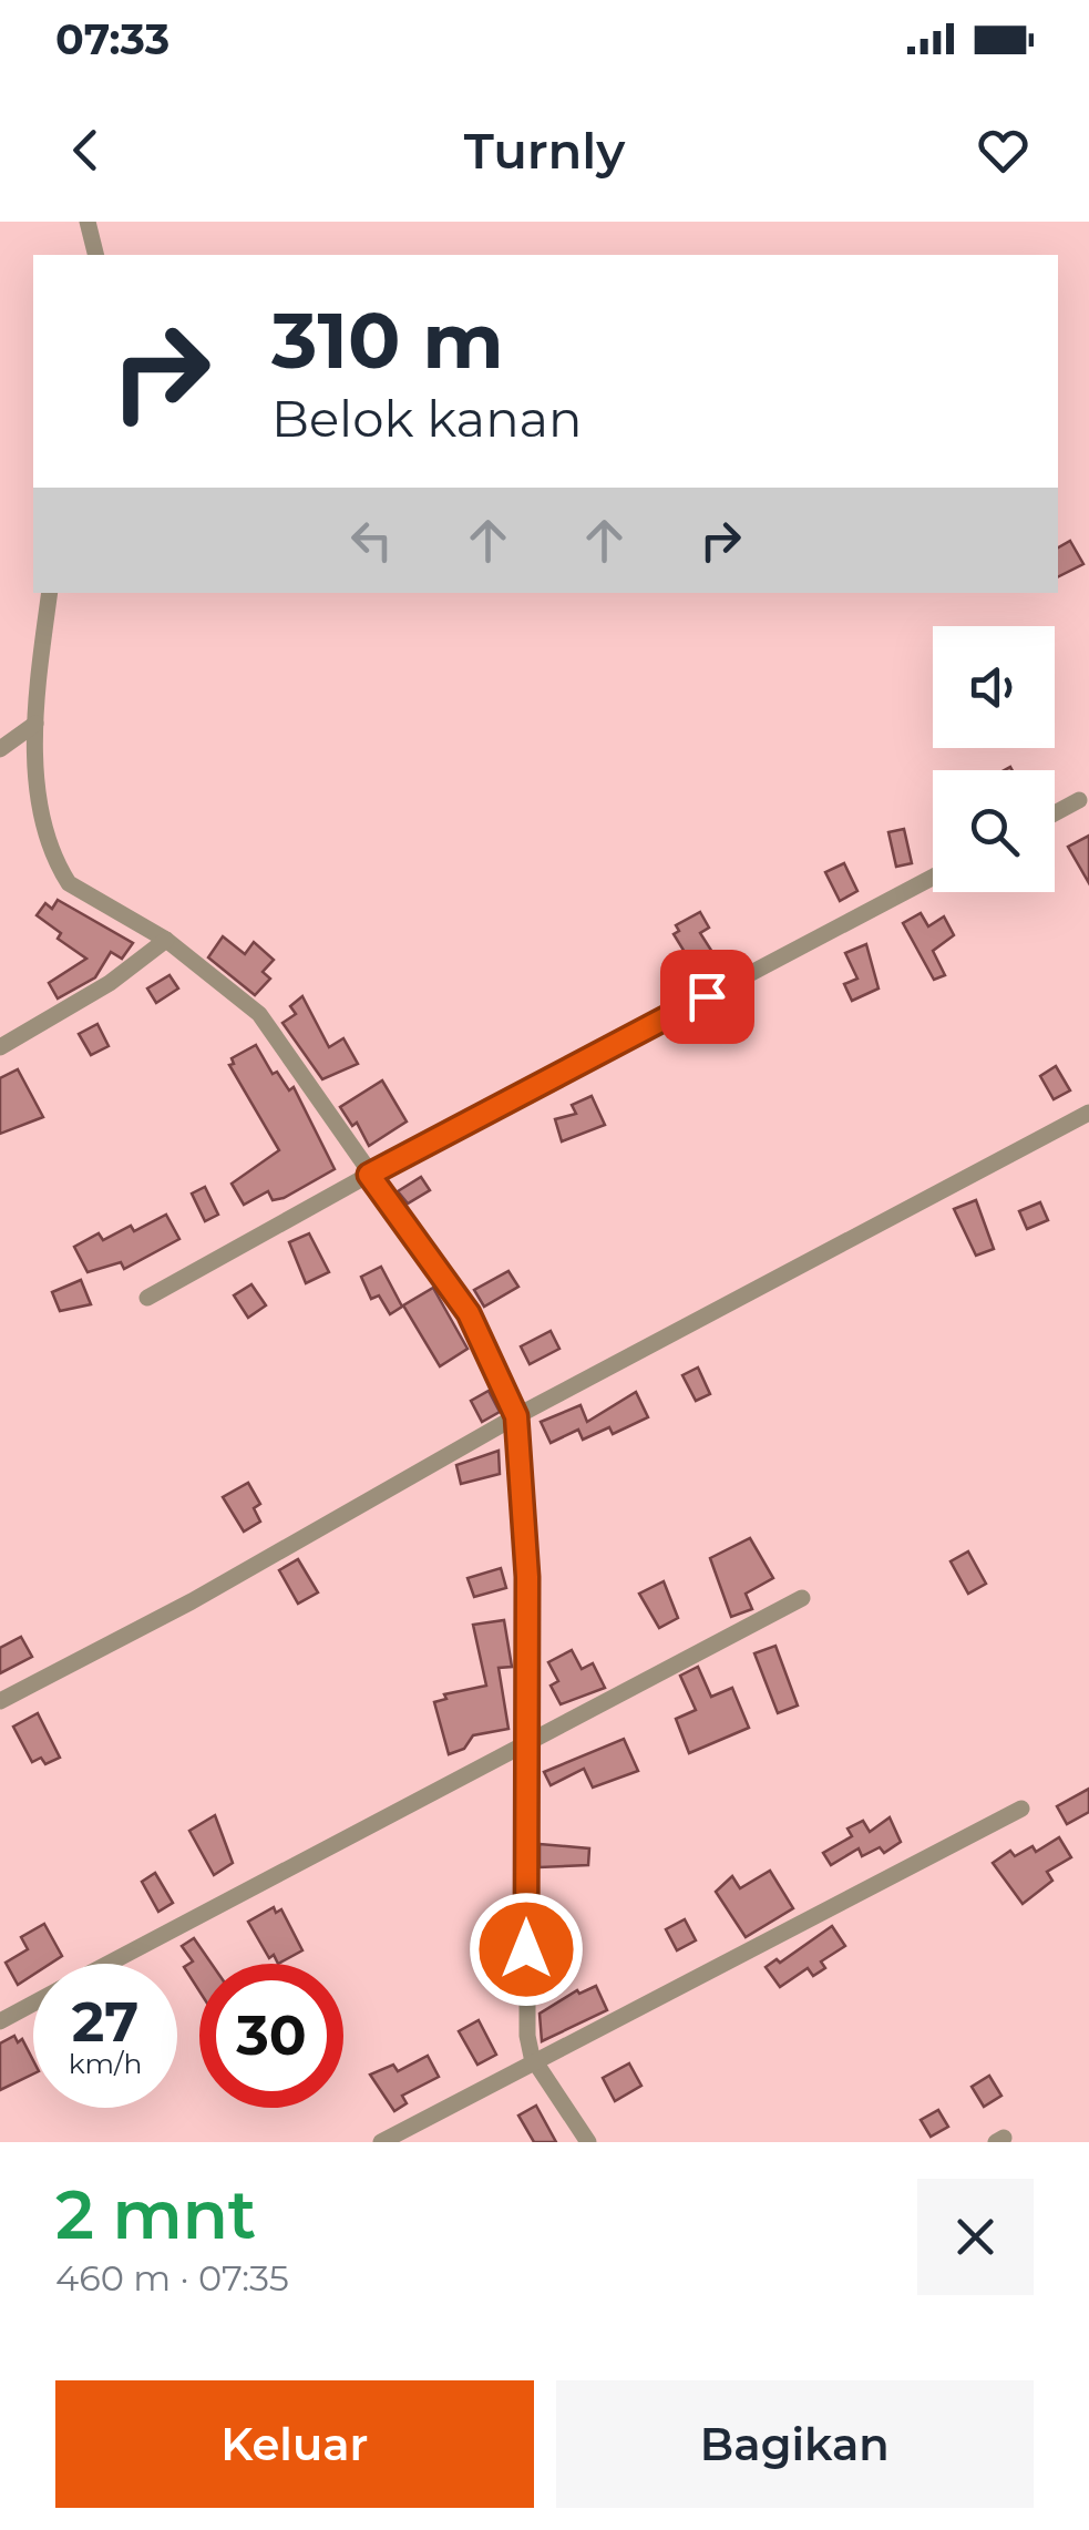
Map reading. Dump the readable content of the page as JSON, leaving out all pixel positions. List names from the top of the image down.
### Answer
{
  "page": {
    "status": "07:33",
    "header": "Turnly",
    "turn": ["310 m", "Belok kanan"],
    "speed": "27 km/h",
    "limit": "30",
    "heading": ["2 mnt", "460 m · 07:35"],
    "buttons": ["Keluar", "Bagikan"]
  }
}
